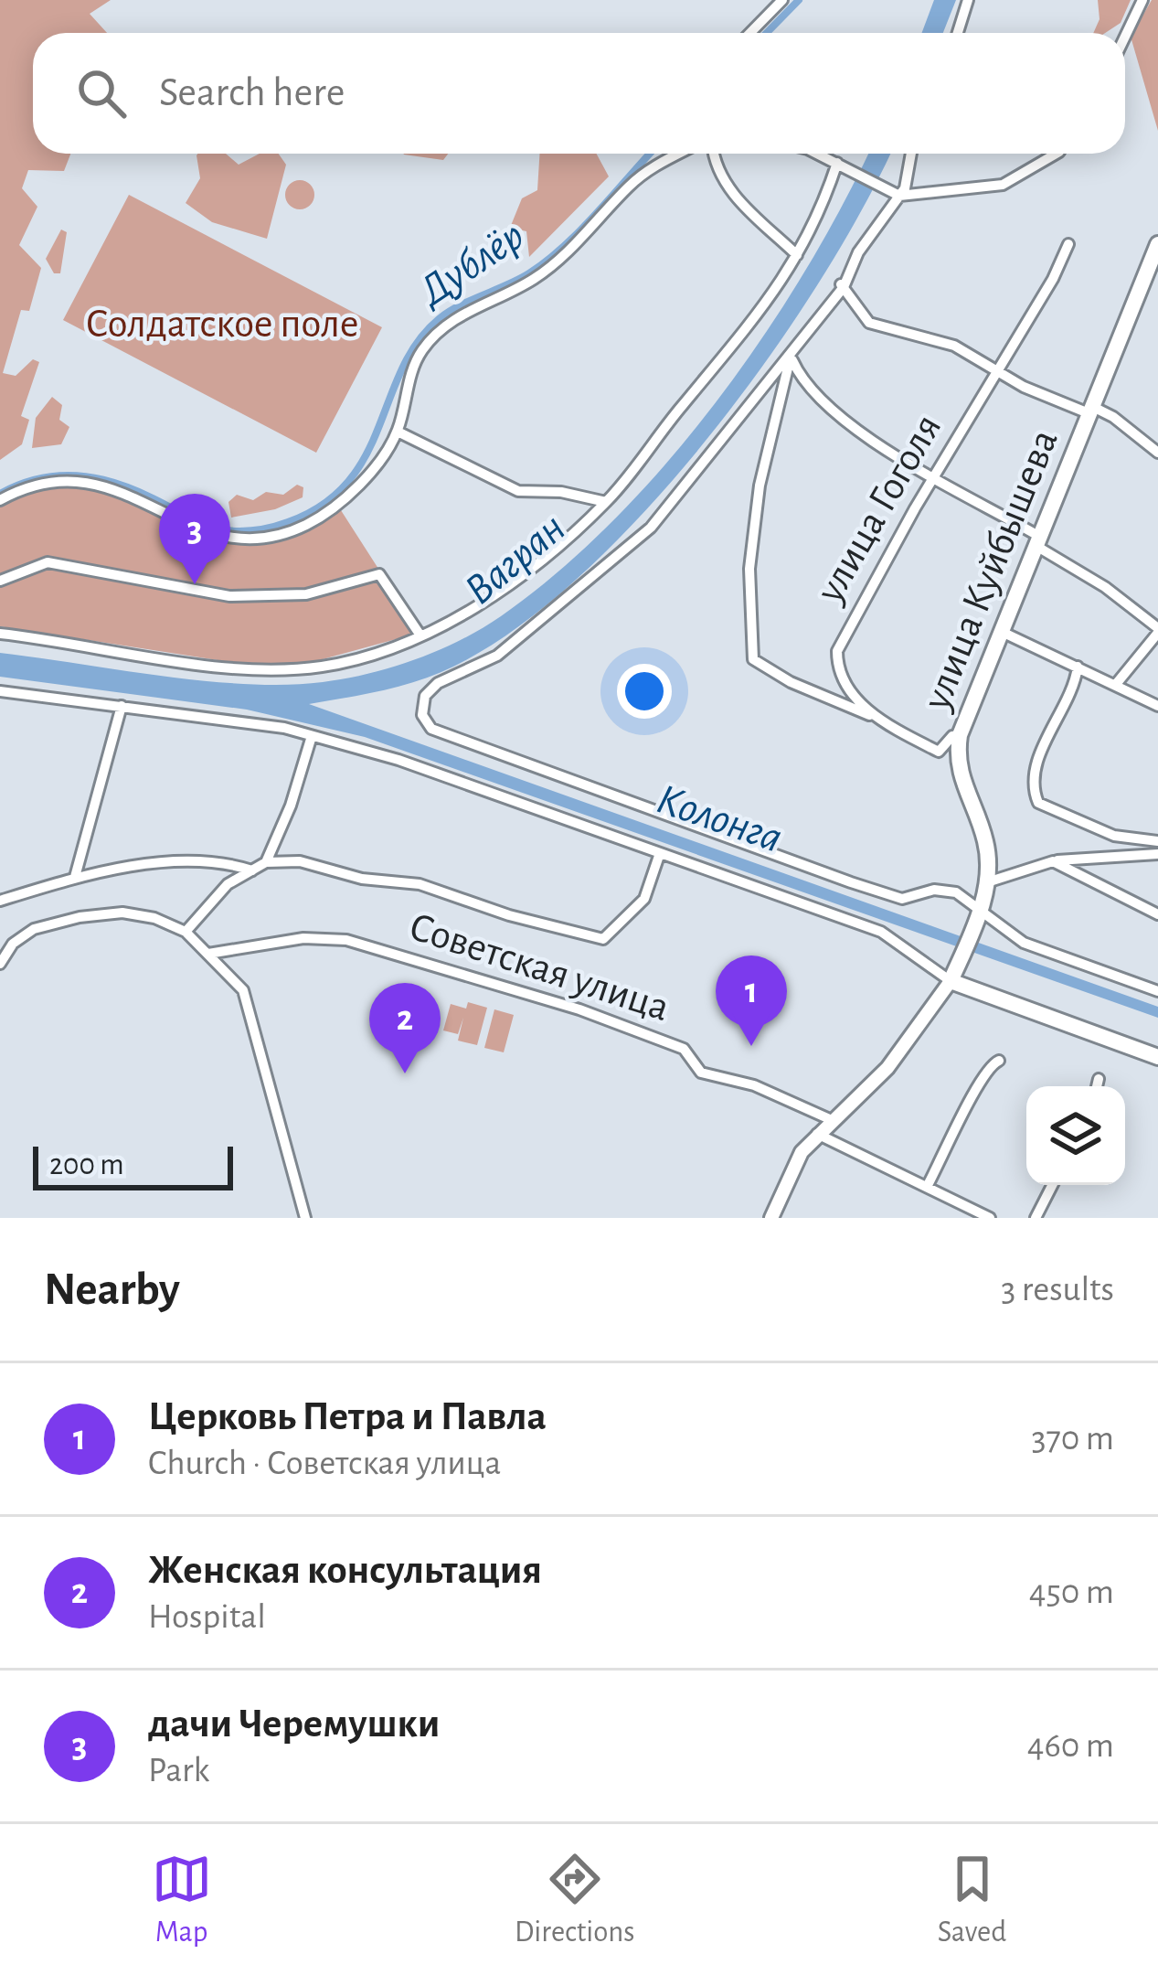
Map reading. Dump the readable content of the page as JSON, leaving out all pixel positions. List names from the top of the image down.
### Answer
{
  "streets": {
    "highway": ["улица Куйбышева"],
    "street": ["улица Гоголя", "Советская улица"]
  },
  "crossings": [
    ["улица Гоголя", "улица Куйбышева"]
  ],
  "water": ["Дублёр", "Вагран", "Колонга"],
  "parks": ["Солдатское поле"],
  "scale_bar": "200 m",
  "page": {
    "search": "Search here",
    "pins": ["3", "1", "2"],
    "scale": "200 m",
    "heading": ["Nearby", "3 results"],
    "list": [
      {
        "mark": "1",
        "name": "Церковь Петра и Павла",
        "note": "Church · Советская улица",
        "value": "370 m"
      },
      {
        "mark": "2",
        "name": "Женская консультация",
        "note": "Hospital",
        "value": "450 m"
      },
      {
        "mark": "3",
        "name": "дачи Черемушки",
        "note": "Park",
        "value": "460 m"
      }
    ],
    "nav": ["Map", "Directions", "Saved"]
  }
}
